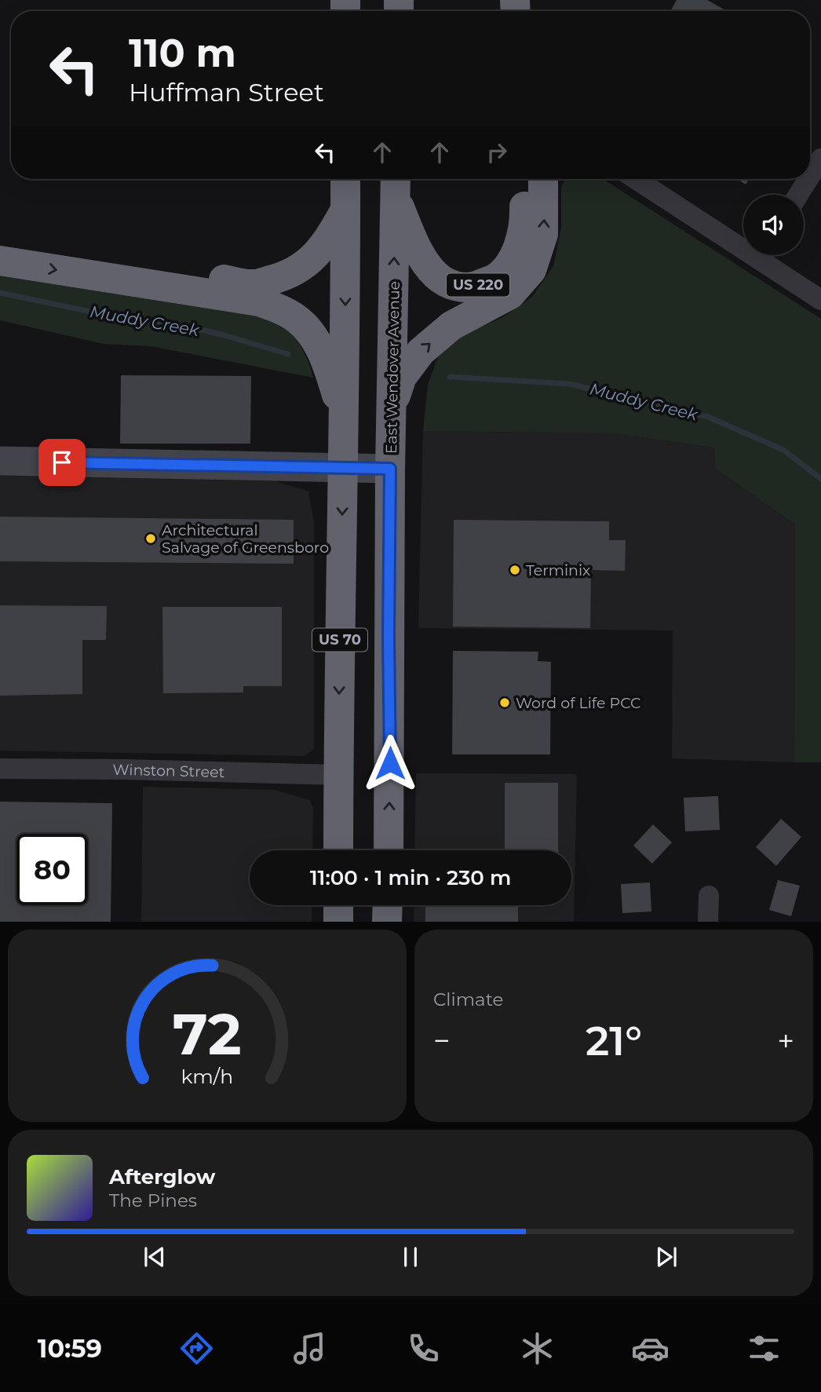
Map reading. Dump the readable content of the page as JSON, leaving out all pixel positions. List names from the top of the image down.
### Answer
{
  "streets": {
    "highway": ["US 220", "East Wendover Avenue", "US 70"],
    "street": ["Winston Street"]
  },
  "crossings": [
    ["US 220", "East Wendover Avenue"],
    ["US 70", "Winston Street"]
  ],
  "water": ["Muddy Creek"],
  "places": ["Architectural Salvage of Greensboro", "Terminix", "Word of Life PCC"],
  "page": {
    "turn": ["110 m", "Huffman Street"],
    "limit": "80",
    "trip": "11:00 · 1 min · 230 m",
    "tile": "Climate",
    "heat": ["−", "21°", "+"],
    "song": ["Afterglow", "The Pines"],
    "tabs": "10:59",
    "gauge": ["72", "km/h"]
  }
}
